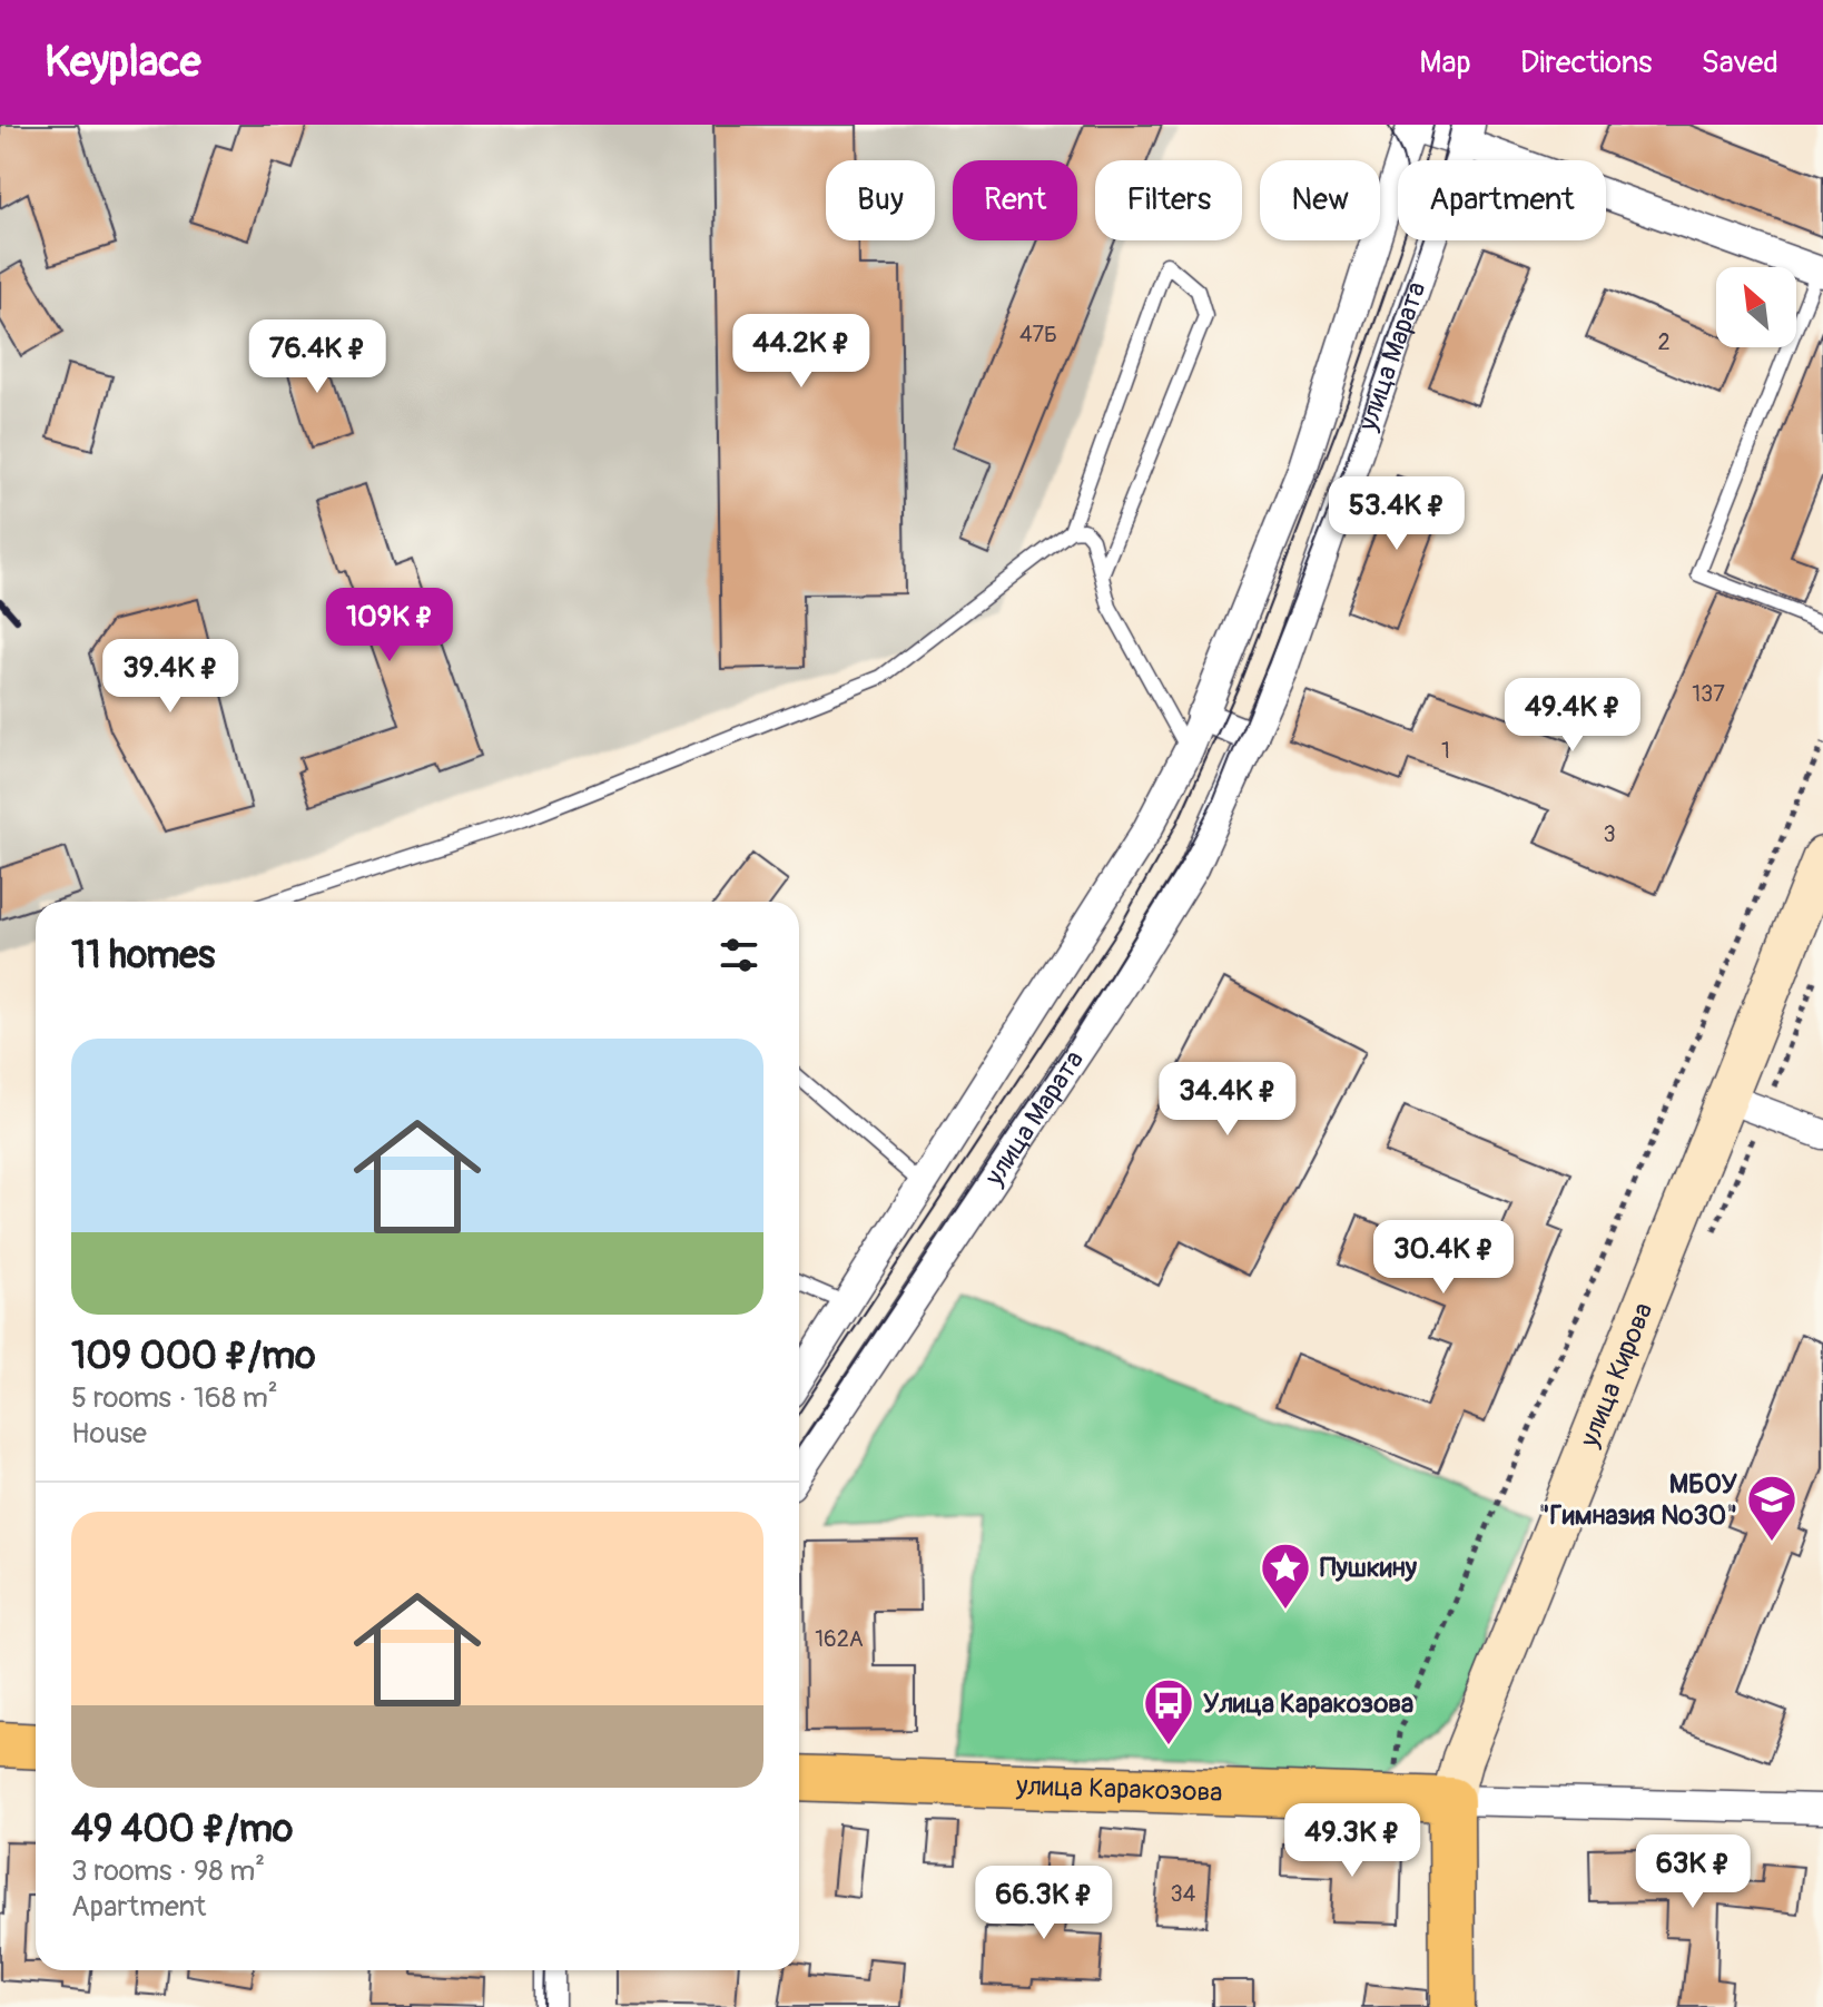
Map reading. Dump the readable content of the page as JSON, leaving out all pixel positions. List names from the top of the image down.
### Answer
{
  "streets": {
    "main road": ["улица Кирова", "улица Каракозова"],
    "street": ["улица Марата"]
  },
  "crossings": [
    ["улица Кирова", "улица Каракозова"]
  ],
  "places": {
    "school or university": ["МБОУ \"Гимназия №30\""],
    "place": ["Пушкину"],
    "bus stop": ["Улица Каракозова"]
  },
  "house_numbers": [
    "47Б",
    "2",
    "137",
    "1",
    "3",
    "162А",
    "34"
  ],
  "north": "top left",
  "page": {
    "header": "Keyplace",
    "nav": ["Map", "Directions", "Saved"],
    "chip": [
      "Buy",
      "Rent",
      "Filters",
      "New",
      "Apartment"
    ],
    "price": [
      "44.2K ₽",
      "76.4K ₽",
      "53.4K ₽",
      "109K ₽",
      "39.4K ₽",
      "49.4K ₽",
      "34.4K ₽",
      "30.4K ₽",
      "49.3K ₽",
      "63K ₽",
      "66.3K ₽"
    ],
    "heading": "11 homes",
    "list": [
      {
        "name": "109 000 ₽/mo",
        "note": "5 rooms · 168 m² · House"
      },
      {
        "name": "49 400 ₽/mo",
        "note": "3 rooms · 98 m² · Apartment"
      }
    ]
  }
}
